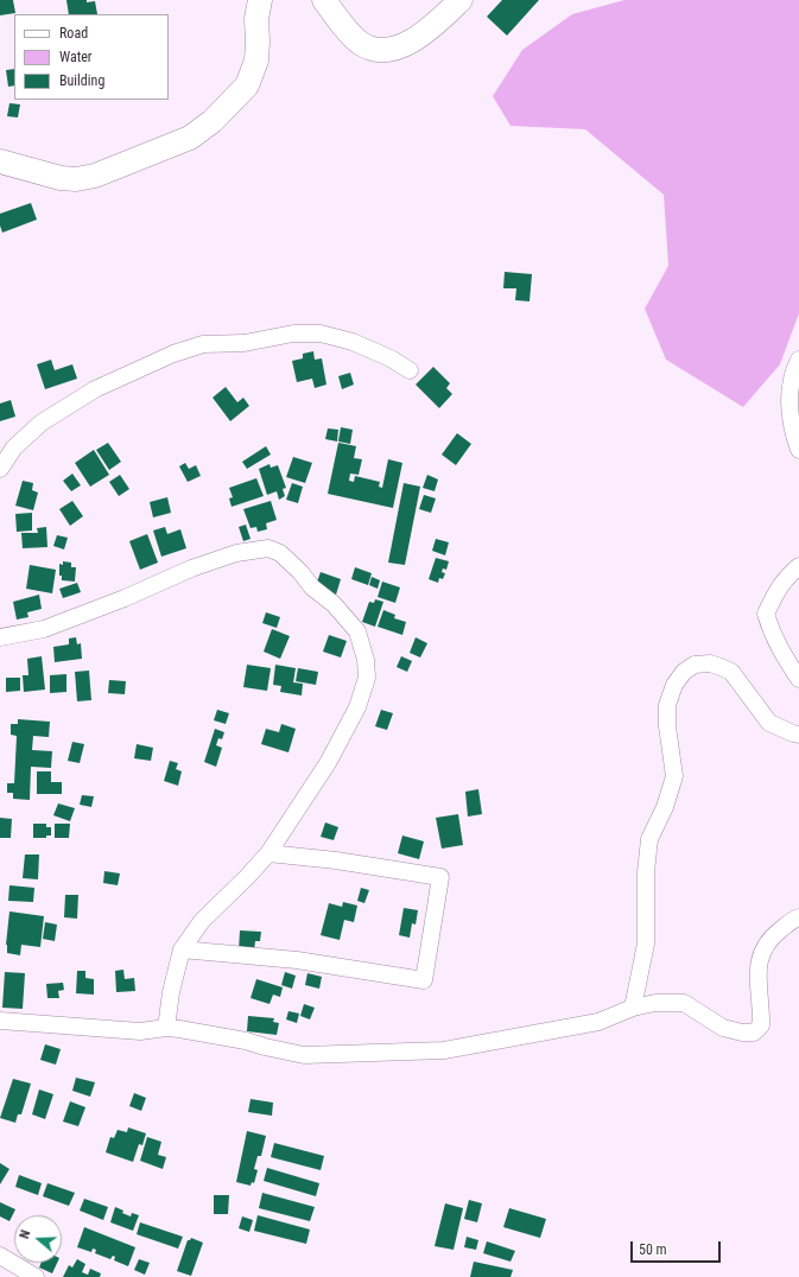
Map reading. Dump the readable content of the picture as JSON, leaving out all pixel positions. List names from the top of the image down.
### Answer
{
  "legend": ["Road", "Water", "Building"],
  "scale_bar": "50 m",
  "north": "left"
}
